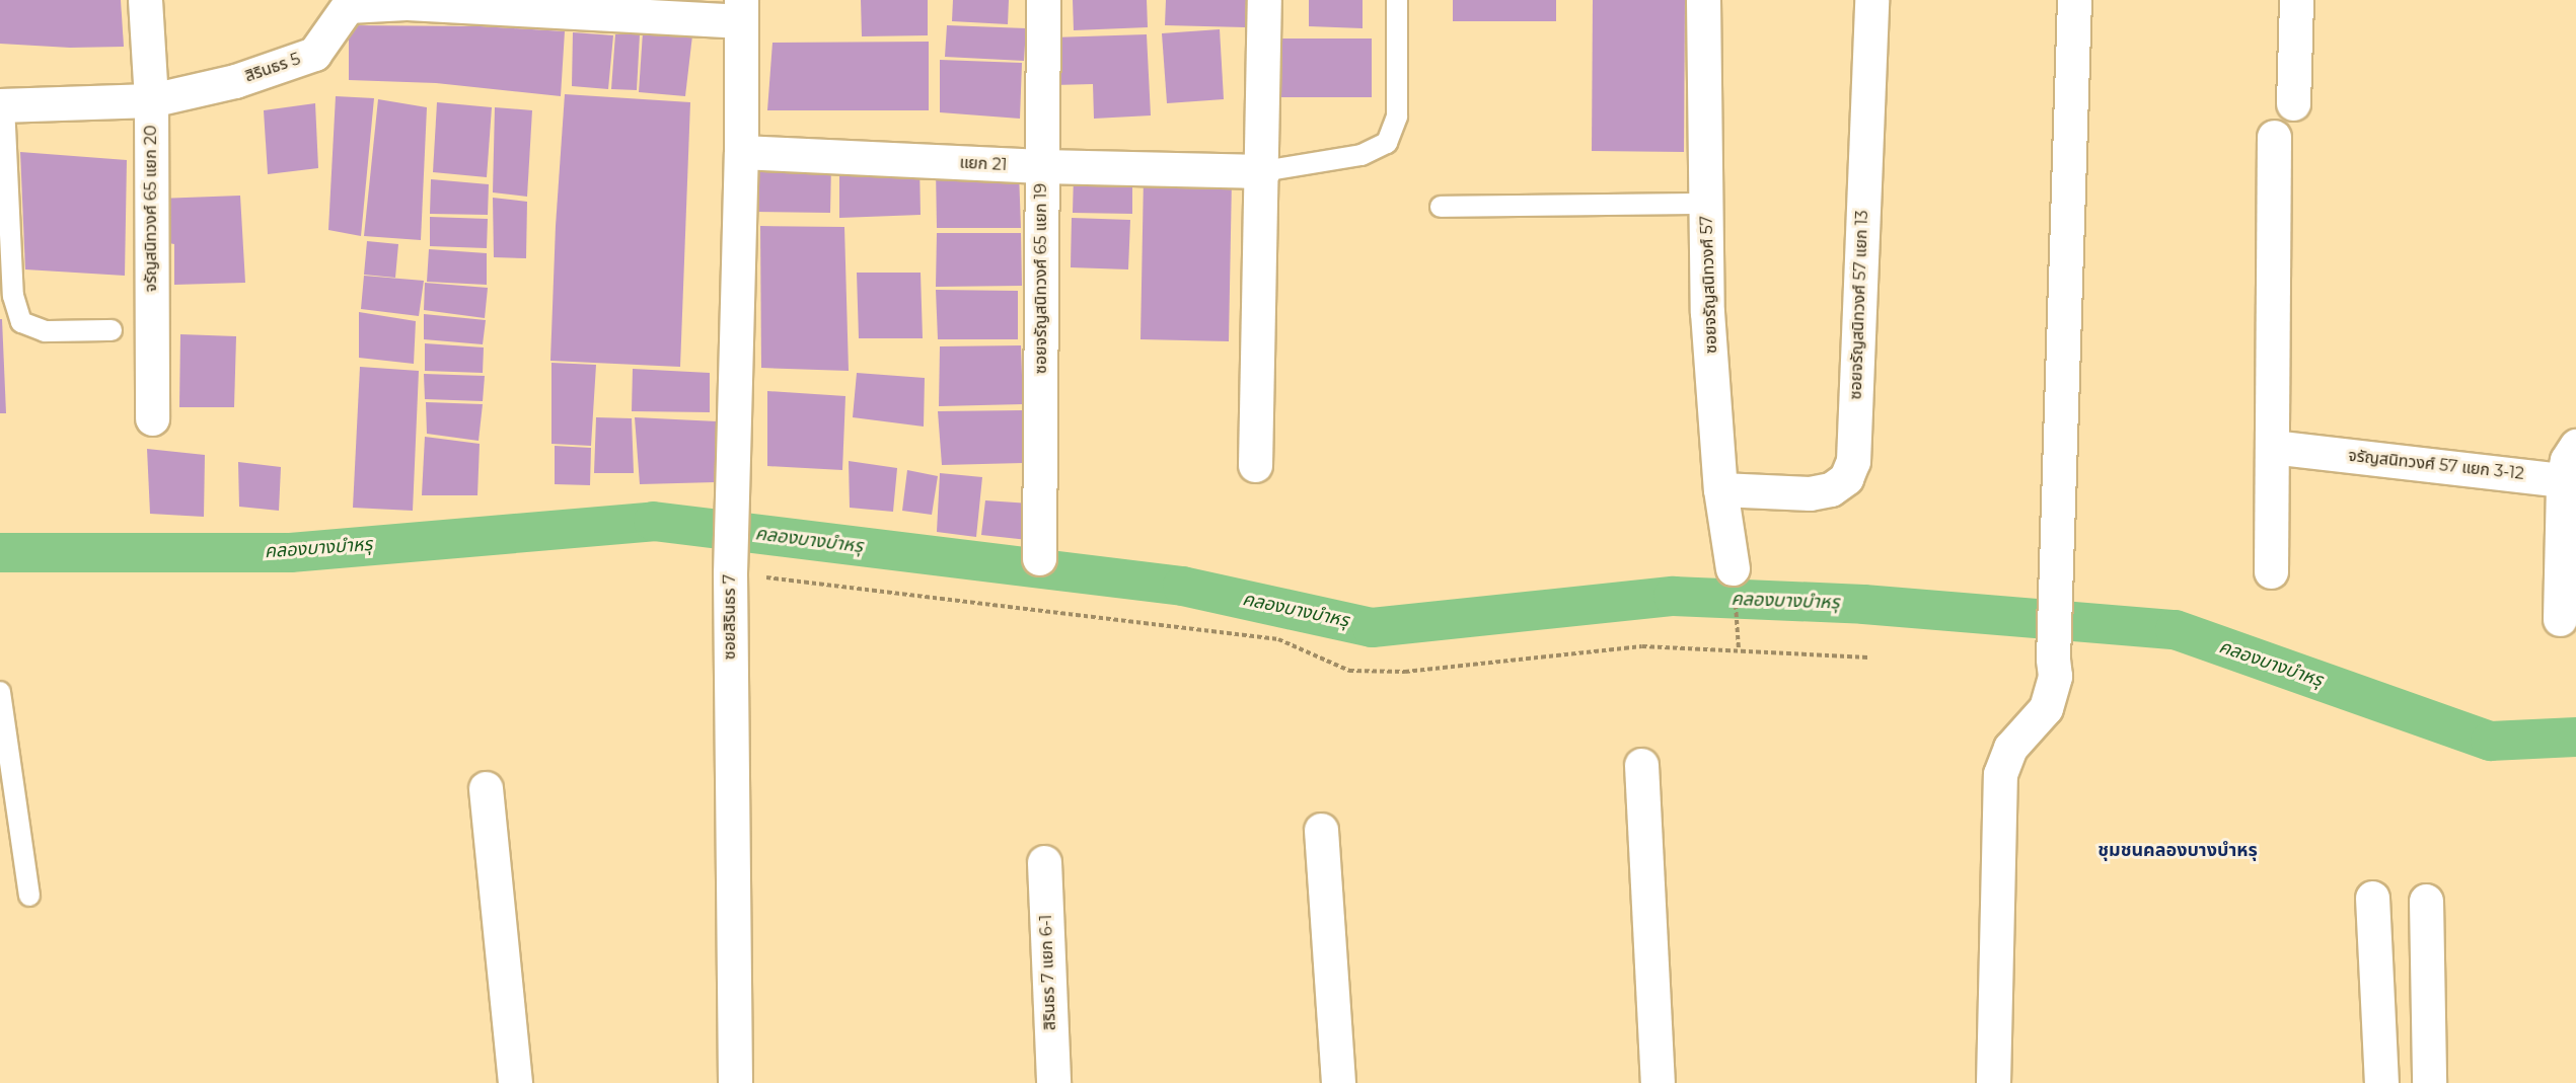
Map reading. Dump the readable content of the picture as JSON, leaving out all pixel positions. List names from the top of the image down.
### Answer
{
  "streets": {
    "street": [
      "สิรินธร 5",
      "แยก 21",
      "จรัญสนิทวงศ์ 65 แยก 20",
      "ซอยจรัญสนิทวงศ์ 65 แยก 19",
      "ซอยจรัญสนิทวงศ์ 57",
      "ซอยจรัญสนิทวงศ์ 57 แยก 13",
      "จรัญสนิทวงศ์ 57 แยก 3-12",
      "ซอยสิรินธร 7",
      "สิรินธร 7 แยก 6-1"
    ]
  },
  "crossings": [
    ["สิรินธร 5", "จรัญสนิทวงศ์ 65 แยก 20"],
    ["สิรินธร 5", "ซอยสิรินธร 7"],
    ["แยก 21", "ซอยจรัญสนิทวงศ์ 65 แยก 19"],
    ["แยก 21", "ซอยสิรินธร 7"],
    ["ซอยจรัญสนิทวงศ์ 57", "ซอยจรัญสนิทวงศ์ 57 แยก 13"]
  ],
  "districts": ["ชุมชนคลองบางบำหรุ"],
  "water": ["คลองบางบำหรุ"]
}
